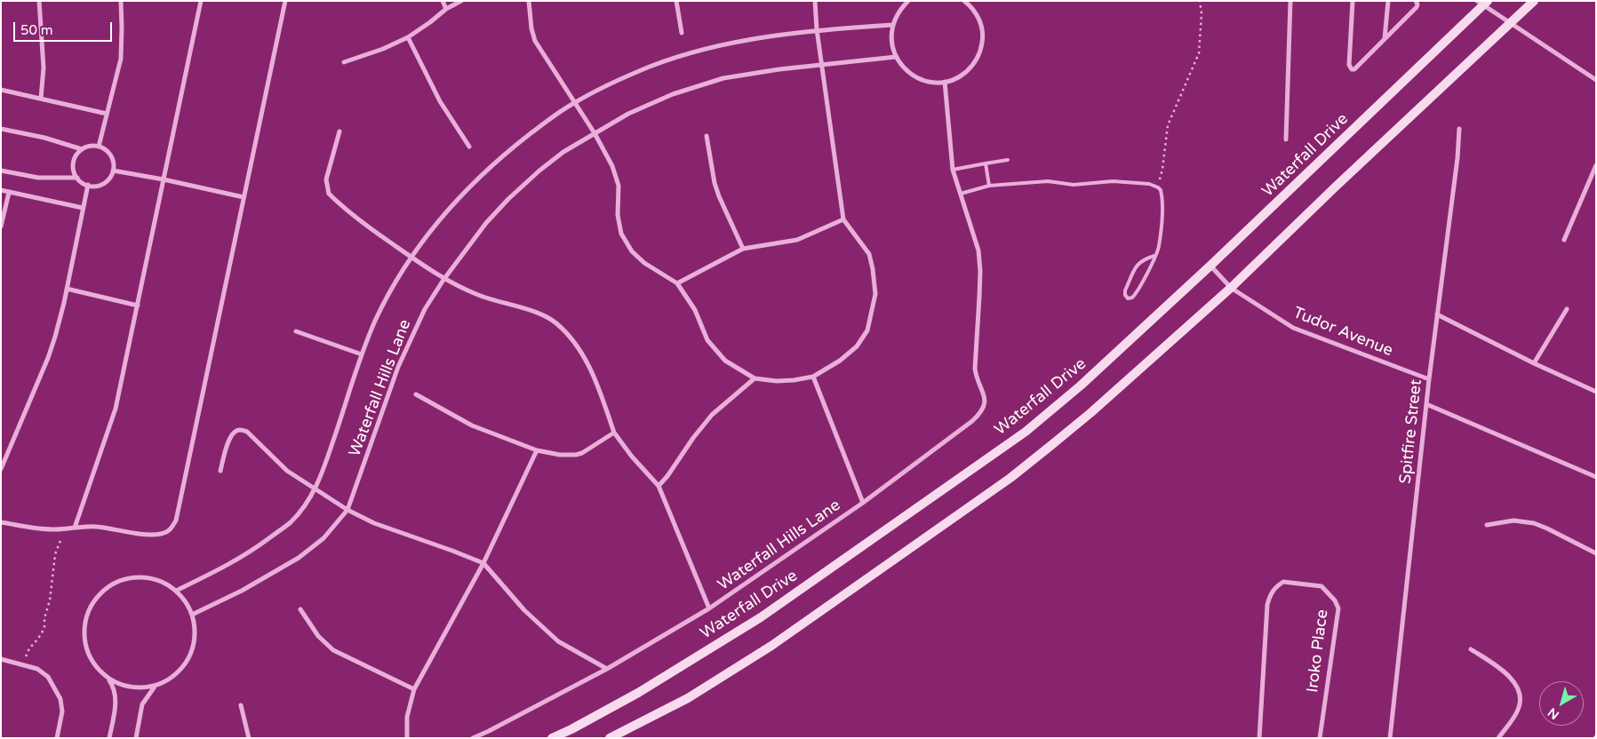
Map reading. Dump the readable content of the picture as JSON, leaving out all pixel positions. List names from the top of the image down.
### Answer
{
  "streets": {
    "main road": ["Waterfall Drive"],
    "street": [
      "Tudor Avenue",
      "Waterfall Hills Lane",
      "Spitfire Street",
      "Iroko Place"
    ]
  },
  "crossings": [
    ["Waterfall Drive", "Tudor Avenue"],
    ["Tudor Avenue", "Spitfire Street"]
  ],
  "scale_bar": "50 m",
  "north": "bottom left"
}
